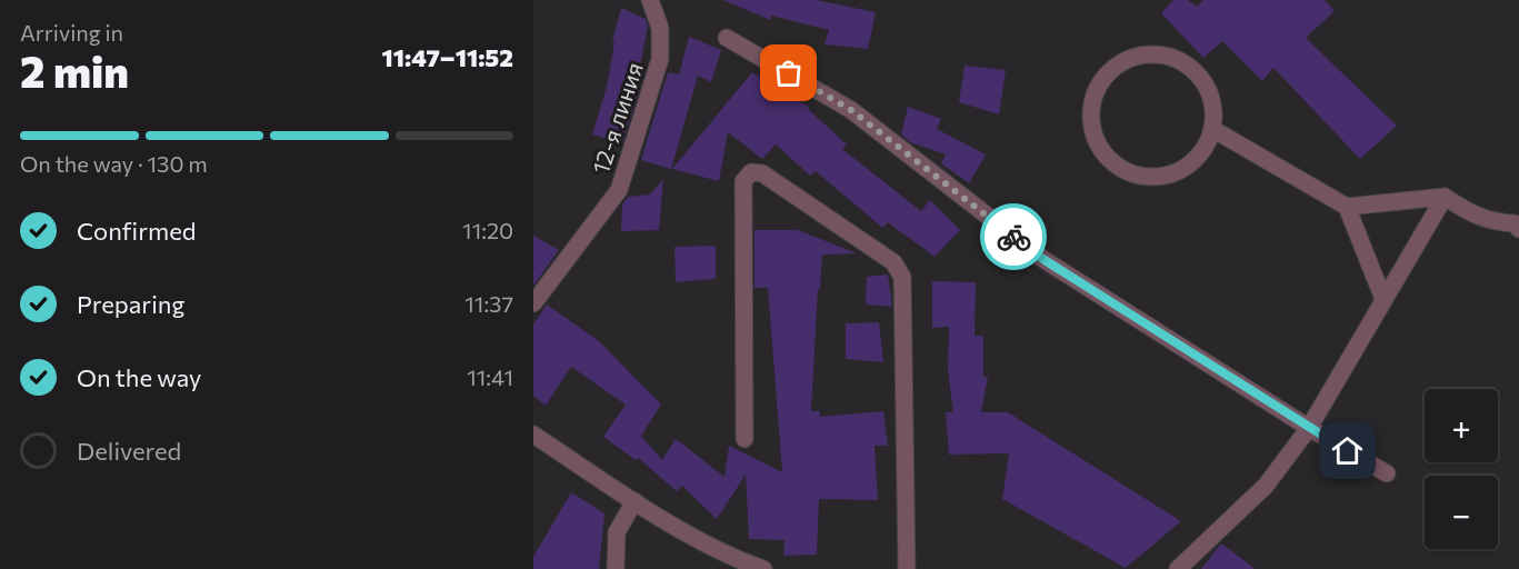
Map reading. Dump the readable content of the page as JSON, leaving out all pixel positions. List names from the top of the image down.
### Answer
{
  "streets": {
    "street": ["12-я линия"]
  },
  "page": {
    "heading": ["2 min", "Arriving in", "11:47–11:52"],
    "bar": "On the way · 130 m",
    "list": [
      ["Confirmed", "11:20"],
      ["Preparing", "11:37"],
      ["On the way", "11:41"],
      "Delivered"
    ],
    "map_buttons": ["+", "−"]
  }
}
